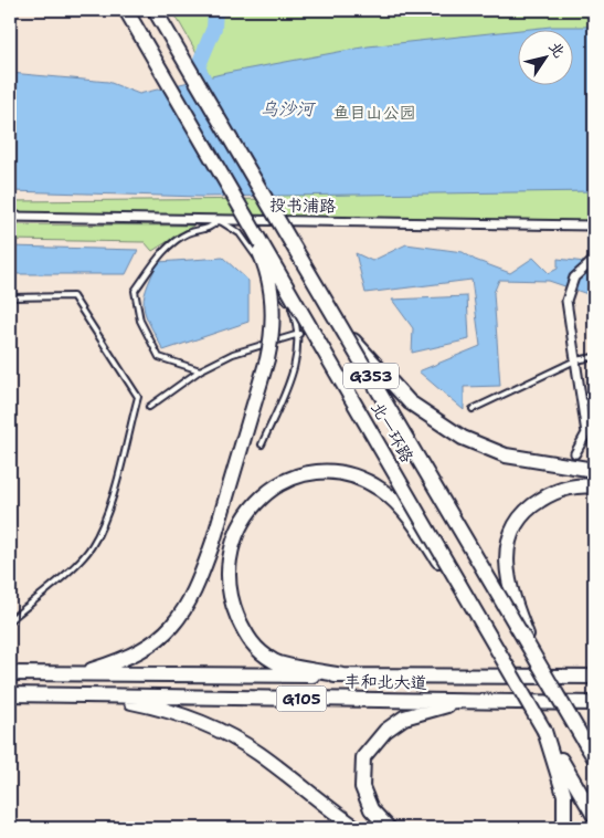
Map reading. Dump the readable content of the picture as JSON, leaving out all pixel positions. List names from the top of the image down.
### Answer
{
  "streets": {
    "highway": [
      "G353",
      "北一环路",
      "丰和北大道",
      "G105"
    ],
    "street": ["投书浦路"]
  },
  "water": ["乌沙河"],
  "parks": ["鱼目山公园"],
  "north": "top right"
}
